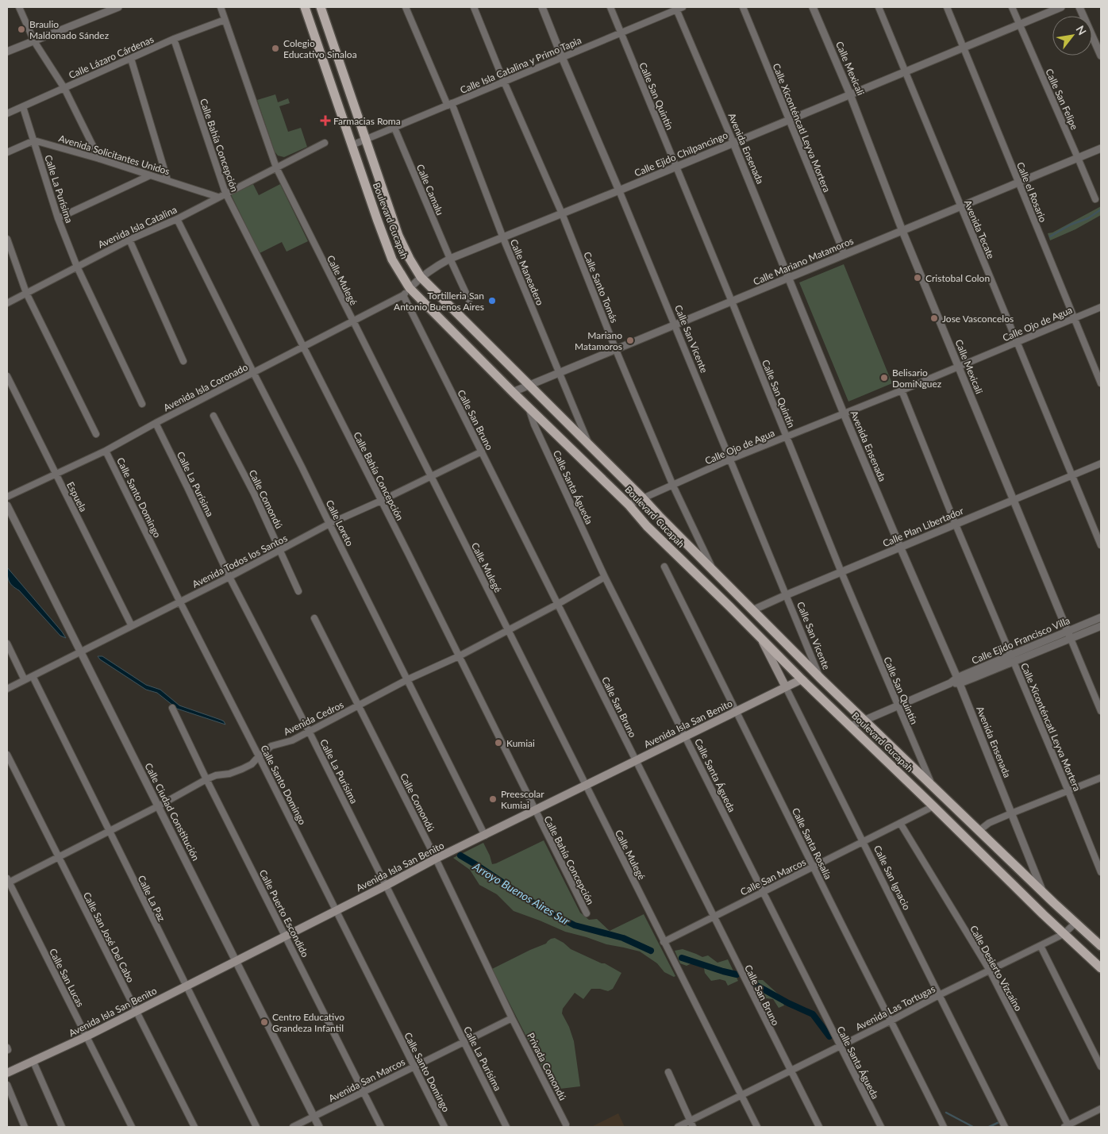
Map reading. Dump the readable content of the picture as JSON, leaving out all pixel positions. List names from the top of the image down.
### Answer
{
  "streets": {
    "main road": ["Boulevard Cucapah", "Avenida Isla San Benito", "Calle San Ignacio"],
    "street": [
      "Calle Lázaro Cárdenas",
      "Calle Isla Catalina y Primo Tapia",
      "Calle Mexicali",
      "Calle San Quintín",
      "Calle San Felipe",
      "Calle Xiconténcatl Leyva Mortera",
      "Calle Bahía Concepción",
      "Avenida Ensenada",
      "Calle Ejido Chilpancingo",
      "Avenida Solicitantes Unidos",
      "Calle La Purísima",
      "Calle Camalu",
      "Calle el Rosario",
      "Avenida Isla Catalina",
      "Avenida Tecate",
      "Calle Mariano Matamoros",
      "Calle Maneadero",
      "Calle Mulegé",
      "Calle Santo Tomás",
      "Calle Ojo de Agua",
      "Calle San Vicente",
      "Avenida Isla Coronado",
      "Calle San Bruno",
      "Calle Santa Águeda",
      "Espuela",
      "Calle Santo Domingo",
      "Calle Comondú",
      "Calle Loreto",
      "Calle Plan Libertador",
      "Avenida Todos los Santos",
      "Calle Ejido Francisco Villa",
      "Avenida Cedros",
      "Calle Ciudad Constitución",
      "Calle Santa Rosalía",
      "Calle San Marcos",
      "Calle La Paz",
      "Calle Puerto Escondido",
      "Calle San José Del Cabo",
      "Calle Desierto Vizcaíno",
      "Calle San Lucas",
      "Avenida Las Tortugas",
      "Privada Comondú",
      "Avenida San Marcos"
    ]
  },
  "crossings": [
    ["Calle Lázaro Cárdenas", "Calle Bahía Concepción"],
    ["Calle Lázaro Cárdenas", "Calle La Purísima"],
    ["Calle Lázaro Cárdenas", "Calle Mulegé"],
    ["Calle Isla Catalina y Primo Tapia", "Calle San Quintín"],
    ["Calle Isla Catalina y Primo Tapia", "Avenida Ensenada"],
    ["Calle Isla Catalina y Primo Tapia", "Calle Camalu"],
    ["Calle Isla Catalina y Primo Tapia", "Boulevard Cucapah"],
    ["Calle Isla Catalina y Primo Tapia", "Calle Maneadero"],
    ["Calle Isla Catalina y Primo Tapia", "Calle Santo Tomás"],
    ["Calle Isla Catalina y Primo Tapia", "Calle San Vicente"],
    ["Calle Mexicali", "Calle Ejido Chilpancingo"],
    ["Calle Mexicali", "Calle Mariano Matamoros"],
    ["Calle Mexicali", "Calle Ojo de Agua"],
    ["Calle Mexicali", "Calle Plan Libertador"],
    ["Calle Mexicali", "Calle Ejido Francisco Villa"],
    ["Calle San Quintín", "Calle Ejido Chilpancingo"],
    ["Calle San Quintín", "Boulevard Cucapah"],
    ["Calle San Quintín", "Calle Mariano Matamoros"],
    ["Calle San Quintín", "Calle Ojo de Agua"],
    ["Calle San Quintín", "Calle Plan Libertador"],
    ["Calle San Quintín", "Calle Ejido Francisco Villa"],
    ["Calle San Felipe", "Calle Ejido Chilpancingo"],
    ["Calle San Felipe", "Calle Mariano Matamoros"],
    ["Calle Xiconténcatl Leyva Mortera", "Calle Ejido Chilpancingo"],
    ["Calle Xiconténcatl Leyva Mortera", "Calle Mariano Matamoros"],
    ["Calle Xiconténcatl Leyva Mortera", "Calle Ojo de Agua"],
    ["Calle Xiconténcatl Leyva Mortera", "Calle Plan Libertador"],
    ["Calle Xiconténcatl Leyva Mortera", "Calle Ejido Francisco Villa"],
    ["Calle Bahía Concepción", "Avenida Isla Catalina"],
    ["Calle Bahía Concepción", "Avenida Isla Coronado"],
    ["Calle Bahía Concepción", "Avenida Todos los Santos"],
    ["Calle Bahía Concepción", "Avenida Cedros"],
    ["Calle Bahía Concepción", "Avenida Isla San Benito"],
    ["Avenida Ensenada", "Calle Ejido Chilpancingo"],
    ["Avenida Ensenada", "Boulevard Cucapah"],
    ["Avenida Ensenada", "Calle Mariano Matamoros"],
    ["Avenida Ensenada", "Calle Ojo de Agua"],
    ["Avenida Ensenada", "Calle Plan Libertador"],
    ["Avenida Ensenada", "Calle Ejido Francisco Villa"],
    ["Calle Ejido Chilpancingo", "Calle Camalu"],
    ["Calle Ejido Chilpancingo", "Calle el Rosario"],
    ["Calle Ejido Chilpancingo", "Boulevard Cucapah"],
    ["Calle Ejido Chilpancingo", "Avenida Tecate"],
    ["Calle Ejido Chilpancingo", "Calle Maneadero"],
    ["Calle Ejido Chilpancingo", "Calle Santo Tomás"],
    ["Calle Ejido Chilpancingo", "Calle San Vicente"],
    ["Calle Ejido Chilpancingo", "Avenida Isla Coronado"],
    ["Avenida Solicitantes Unidos", "Calle La Purísima"],
    ["Avenida Solicitantes Unidos", "Avenida Isla Catalina"],
    ["Calle La Purísima", "Avenida Isla Catalina"],
    ["Calle La Purísima", "Avenida Isla Coronado"],
    ["Calle La Purísima", "Avenida Todos los Santos"],
    ["Calle La Purísima", "Avenida Cedros"],
    ["Calle La Purísima", "Avenida Isla San Benito"],
    ["Calle La Purísima", "Avenida San Marcos"],
    ["Calle el Rosario", "Calle Mariano Matamoros"],
    ["Calle el Rosario", "Calle Ojo de Agua"],
    ["Boulevard Cucapah", "Calle Mariano Matamoros"],
    ["Boulevard Cucapah", "Calle Maneadero"],
    ["Boulevard Cucapah", "Calle Santo Tomás"],
    ["Boulevard Cucapah", "Calle Ojo de Agua"],
    ["Boulevard Cucapah", "Calle San Vicente"],
    ["Boulevard Cucapah", "Avenida Isla Coronado"],
    ["Boulevard Cucapah", "Calle Santa Águeda"],
    ["Boulevard Cucapah", "Calle Plan Libertador"],
    ["Boulevard Cucapah", "Calle Ejido Francisco Villa"],
    ["Boulevard Cucapah", "Avenida Isla San Benito"],
    ["Boulevard Cucapah", "Calle San Marcos"],
    ["Boulevard Cucapah", "Calle San Ignacio"],
    ["Boulevard Cucapah", "Avenida Las Tortugas"],
    ["Avenida Isla Catalina", "Calle Mulegé"],
    ["Avenida Isla Catalina", "Calle Loreto"],
    ["Avenida Tecate", "Calle Mariano Matamoros"],
    ["Avenida Tecate", "Calle Ojo de Agua"],
    ["Avenida Tecate", "Calle Plan Libertador"],
    ["Calle Mariano Matamoros", "Calle Maneadero"],
    ["Calle Mariano Matamoros", "Calle Santo Tomás"],
    ["Calle Mariano Matamoros", "Calle San Vicente"],
    ["Calle Mulegé", "Avenida Isla Coronado"],
    ["Calle Mulegé", "Avenida Todos los Santos"],
    ["Calle Mulegé", "Avenida Cedros"],
    ["Calle Mulegé", "Avenida Isla San Benito"],
    ["Calle Mulegé", "Calle San Marcos"],
    ["Calle Mulegé", "Avenida Las Tortugas"],
    ["Calle Santo Tomás", "Calle Ojo de Agua"],
    ["Calle Ojo de Agua", "Calle San Vicente"],
    ["Calle San Vicente", "Calle Plan Libertador"],
    ["Avenida Isla Coronado", "Calle San Bruno"],
    ["Avenida Isla Coronado", "Espuela"],
    ["Avenida Isla Coronado", "Calle Santo Domingo"],
    ["Avenida Isla Coronado", "Calle Loreto"],
    ["Calle San Bruno", "Avenida Todos los Santos"],
    ["Calle San Bruno", "Avenida Cedros"],
    ["Calle San Bruno", "Avenida Isla San Benito"],
    ["Calle San Bruno", "Calle San Marcos"],
    ["Calle San Bruno", "Avenida Las Tortugas"],
    ["Calle Santa Águeda", "Avenida Cedros"],
    ["Calle Santa Águeda", "Avenida Isla San Benito"],
    ["Calle Santa Águeda", "Calle San Marcos"],
    ["Calle Santa Águeda", "Avenida Las Tortugas"],
    ["Espuela", "Avenida Todos los Santos"],
    ["Calle Santo Domingo", "Avenida Todos los Santos"],
    ["Calle Santo Domingo", "Avenida Cedros"],
    ["Calle Santo Domingo", "Avenida Isla San Benito"],
    ["Calle Santo Domingo", "Avenida San Marcos"],
    ["Calle Comondú", "Avenida Todos los Santos"],
    ["Calle Comondú", "Avenida Cedros"],
    ["Calle Comondú", "Avenida Isla San Benito"],
    ["Calle Comondú", "Privada Comondú"],
    ["Calle Comondú", "Avenida San Marcos"],
    ["Calle Loreto", "Avenida Todos los Santos"],
    ["Calle Loreto", "Avenida Cedros"],
    ["Calle Loreto", "Avenida Isla San Benito"],
    ["Avenida Todos los Santos", "Calle Ciudad Constitución"],
    ["Avenida Todos los Santos", "Calle La Paz"],
    ["Avenida Cedros", "Calle Ciudad Constitución"],
    ["Avenida Cedros", "Calle La Paz"],
    ["Avenida Cedros", "Calle Puerto Escondido"],
    ["Avenida Cedros", "Calle San José Del Cabo"],
    ["Avenida Cedros", "Calle San Lucas"],
    ["Avenida Isla San Benito", "Calle Ciudad Constitución"],
    ["Avenida Isla San Benito", "Calle Santa Rosalía"],
    ["Avenida Isla San Benito", "Calle San Ignacio"],
    ["Avenida Isla San Benito", "Calle La Paz"],
    ["Avenida Isla San Benito", "Calle Puerto Escondido"],
    ["Avenida Isla San Benito", "Calle San José Del Cabo"],
    ["Avenida Isla San Benito", "Calle San Lucas"],
    ["Calle Ciudad Constitución", "Avenida San Marcos"],
    ["Calle Santa Rosalía", "Calle San Marcos"],
    ["Calle Santa Rosalía", "Avenida Las Tortugas"],
    ["Calle San Marcos", "Calle San Ignacio"],
    ["Calle San Marcos", "Calle Desierto Vizcaíno"],
    ["Calle San Ignacio", "Avenida Las Tortugas"],
    ["Calle Puerto Escondido", "Avenida San Marcos"],
    ["Calle Desierto Vizcaíno", "Avenida Las Tortugas"],
    ["Privada Comondú", "Avenida San Marcos"]
  ],
  "water": ["Arroyo Buenos Aires Sur"],
  "places": {
    "other": [
      "Braulio Maldonado Sández",
      "Colegio Educativo Sinaloa",
      "Cristobal Colon",
      "Tortilleria San Antonio Buenos Aires",
      "Jose Vasconcelos",
      "Mariano Matamoros",
      "Belisario DomiNguez",
      "Kumiai",
      "Preescolar Kumiai",
      "Centro Educativo Grandeza Infantil"
    ],
    "health": ["Farmacias Roma"]
  },
  "north": "top right"
}
